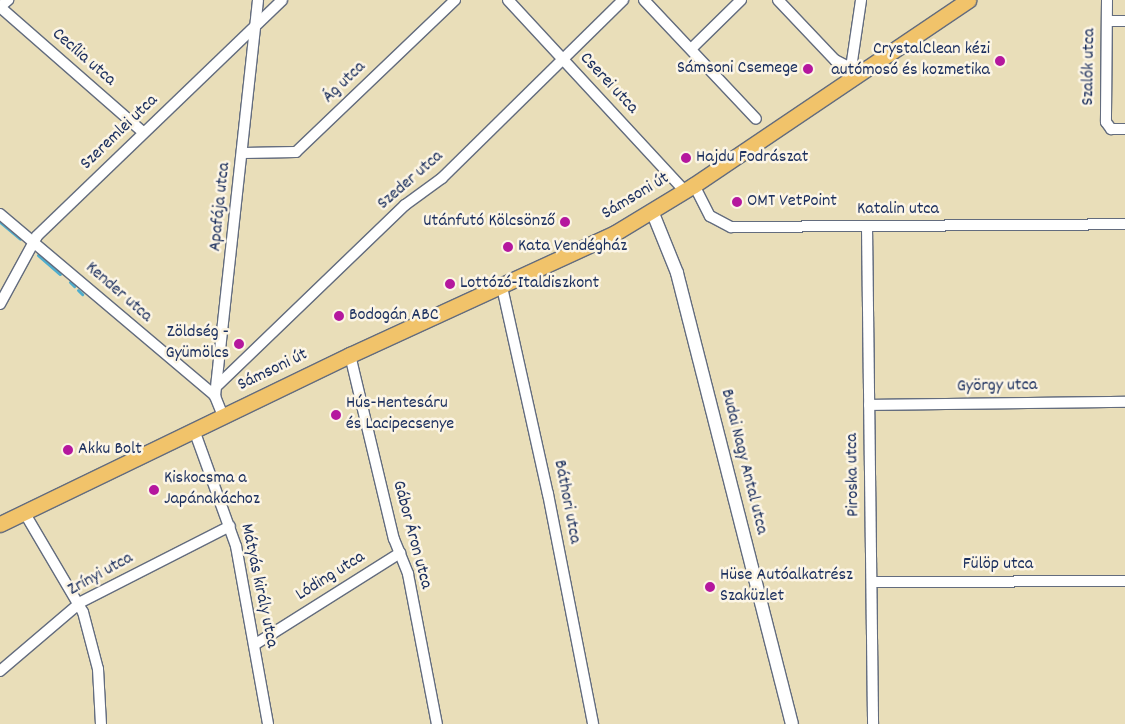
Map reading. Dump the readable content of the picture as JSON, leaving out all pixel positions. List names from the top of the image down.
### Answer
{
  "streets": {
    "main road": ["Sámsoni út"],
    "street": [
      "Cecília utca",
      "Szalók utca",
      "Ág utca",
      "Cserei utca",
      "Szeremlei utca",
      "Szeder utca",
      "Apafája utca",
      "Katalin utca",
      "Kender utca",
      "György utca",
      "Budai Nagy Antal utca",
      "Piroska utca",
      "Báthori utca",
      "Gábor Áron utca",
      "Fülöp utca",
      "Zrínyi utca",
      "Lóding utca",
      "Mátyás király utca"
    ]
  },
  "crossings": [
    ["Cecília utca", "Szeremlei utca"],
    ["Ág utca", "Apafája utca"],
    ["Cserei utca", "Szeder utca"],
    ["Cserei utca", "Sámsoni út"],
    ["Cserei utca", "Katalin utca"],
    ["Szeremlei utca", "Apafája utca"],
    ["Szeremlei utca", "Kender utca"],
    ["Szeder utca", "Apafája utca"],
    ["Sámsoni út", "Katalin utca"],
    ["Sámsoni út", "Budai Nagy Antal utca"],
    ["Sámsoni út", "Báthori utca"],
    ["Sámsoni út", "Gábor Áron utca"],
    ["Sámsoni út", "Mátyás király utca"],
    ["Apafája utca", "Kender utca"],
    ["Katalin utca", "Piroska utca"],
    ["György utca", "Piroska utca"],
    ["Piroska utca", "Fülöp utca"],
    ["Gábor Áron utca", "Lóding utca"],
    ["Zrínyi utca", "Mátyás király utca"],
    ["Lóding utca", "Mátyás király utca"]
  ],
  "places": [
    "CrystalClean kézi autómosó és kozmetika",
    "Sámsoni Csemege",
    "Hajdu Fodrászat",
    "OMT VetPoint",
    "Utánfutó Kölcsönző",
    "Kata Vendégház",
    "Lottózó-Italdiszkont",
    "Bodogán ABC",
    "Zöldség - Gyümölcs",
    "Hús-Hentesáru és Lacipecsenye",
    "Akku Bolt",
    "Kiskocsma a Japánakáchoz",
    "Hüse Autóalkatrész Szaküzlet"
  ]
}
